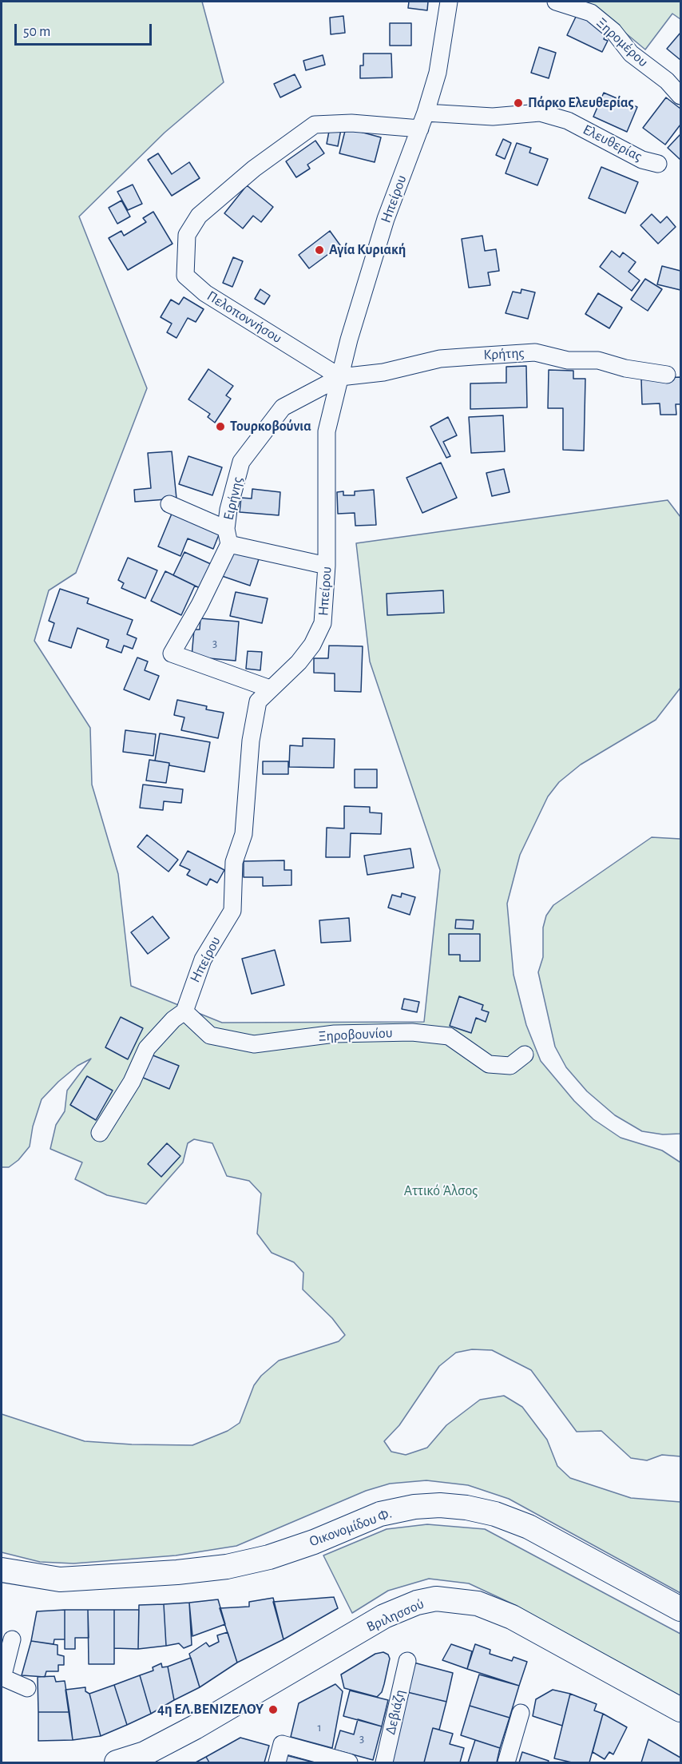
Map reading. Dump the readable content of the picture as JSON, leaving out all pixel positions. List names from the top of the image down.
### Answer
{
  "streets": {
    "street": [
      "Ξηρομέρου",
      "Ελευθερίας",
      "Ηπείρου",
      "Πελοποννήσου",
      "Κρήτης",
      "Ειρήνης",
      "Ξηροβουνίου",
      "Οικονομίδου Φ.",
      "Βριλησσού",
      "Δεβιάζη"
    ]
  },
  "crossings": [
    ["Ελευθερίας", "Ηπείρου"],
    ["Ηπείρου", "Πελοποννήσου"],
    ["Ηπείρου", "Κρήτης"],
    ["Ηπείρου", "Ειρήνης"],
    ["Ηπείρου", "Ξηροβουνίου"],
    ["Πελοποννήσου", "Κρήτης"],
    ["Πελοποννήσου", "Ειρήνης"],
    ["Κρήτης", "Ειρήνης"]
  ],
  "parks": ["Αττικό Άλσος"],
  "places": [
    "Πάρκο Ελευθερίας",
    "Αγία Κυριακή",
    "Τουρκοβούνια",
    "4η ΕΛ.ΒΕΝΙΖΕΛΟΥ"
  ],
  "house_numbers": ["3", "1", "3"],
  "scale_bar": "50 m"
}
